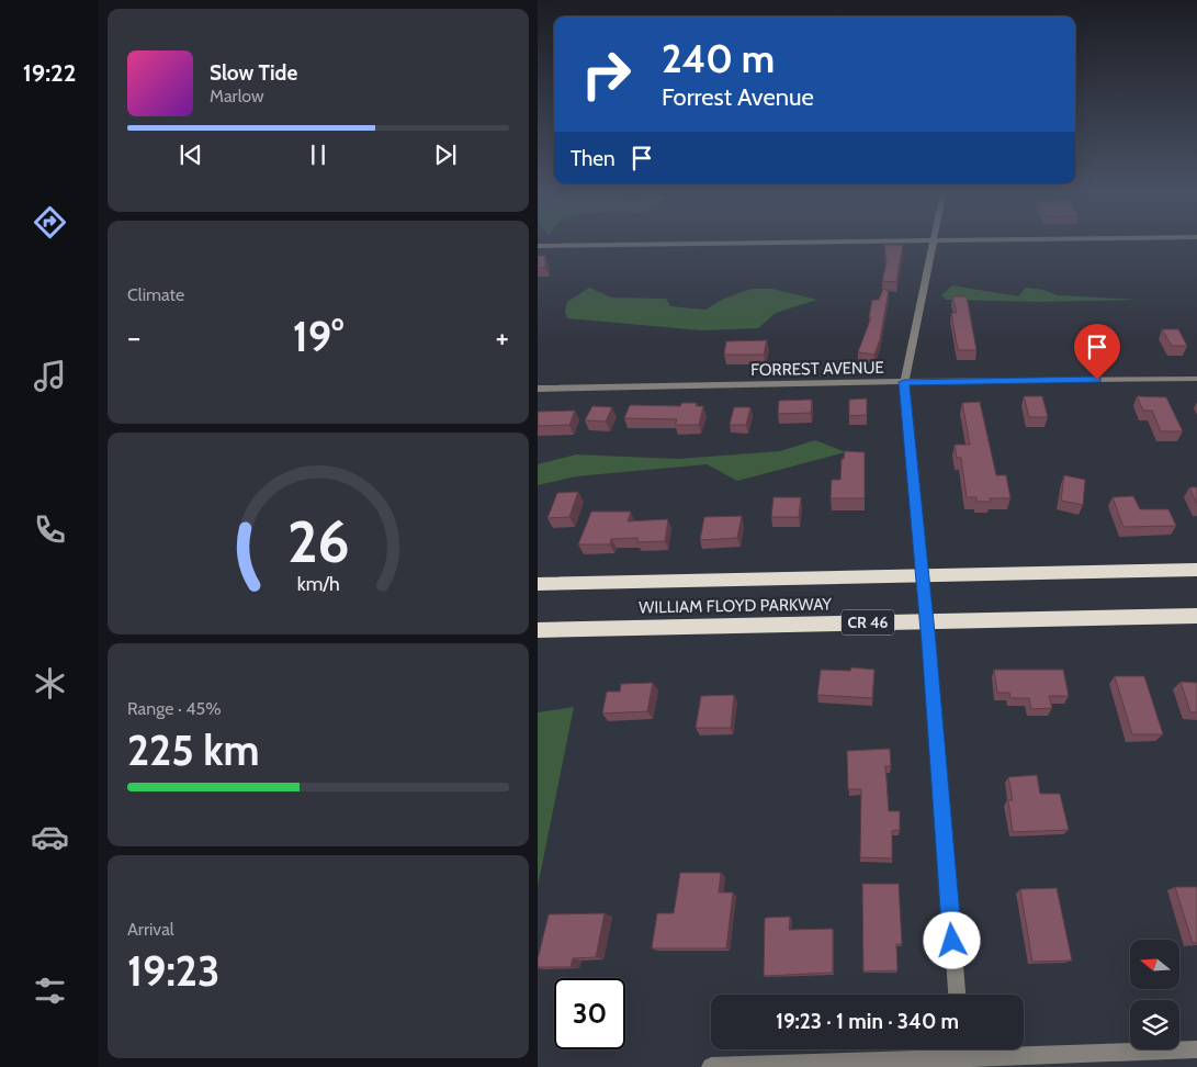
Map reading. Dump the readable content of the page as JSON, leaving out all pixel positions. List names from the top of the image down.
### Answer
{
  "streets": {
    "highway": ["WILLIAM FLOYD PARKWAY", "CR 46"],
    "street": ["FORREST AVENUE"]
  },
  "north": "left",
  "page": {
    "tabs": "19:22",
    "turn": ["240 m", "Forrest Avenue"],
    "song": ["Slow Tide", "Marlow"],
    "then": "Then",
    "tile": [
      "Climate",
      ["Range · 45%", "225 km"],
      ["Arrival", "19:23"]
    ],
    "heat": ["−", "19°", "+"],
    "limit": "30",
    "trip": "19:23 · 1 min · 340 m",
    "gauge": ["26", "km/h"]
  }
}
